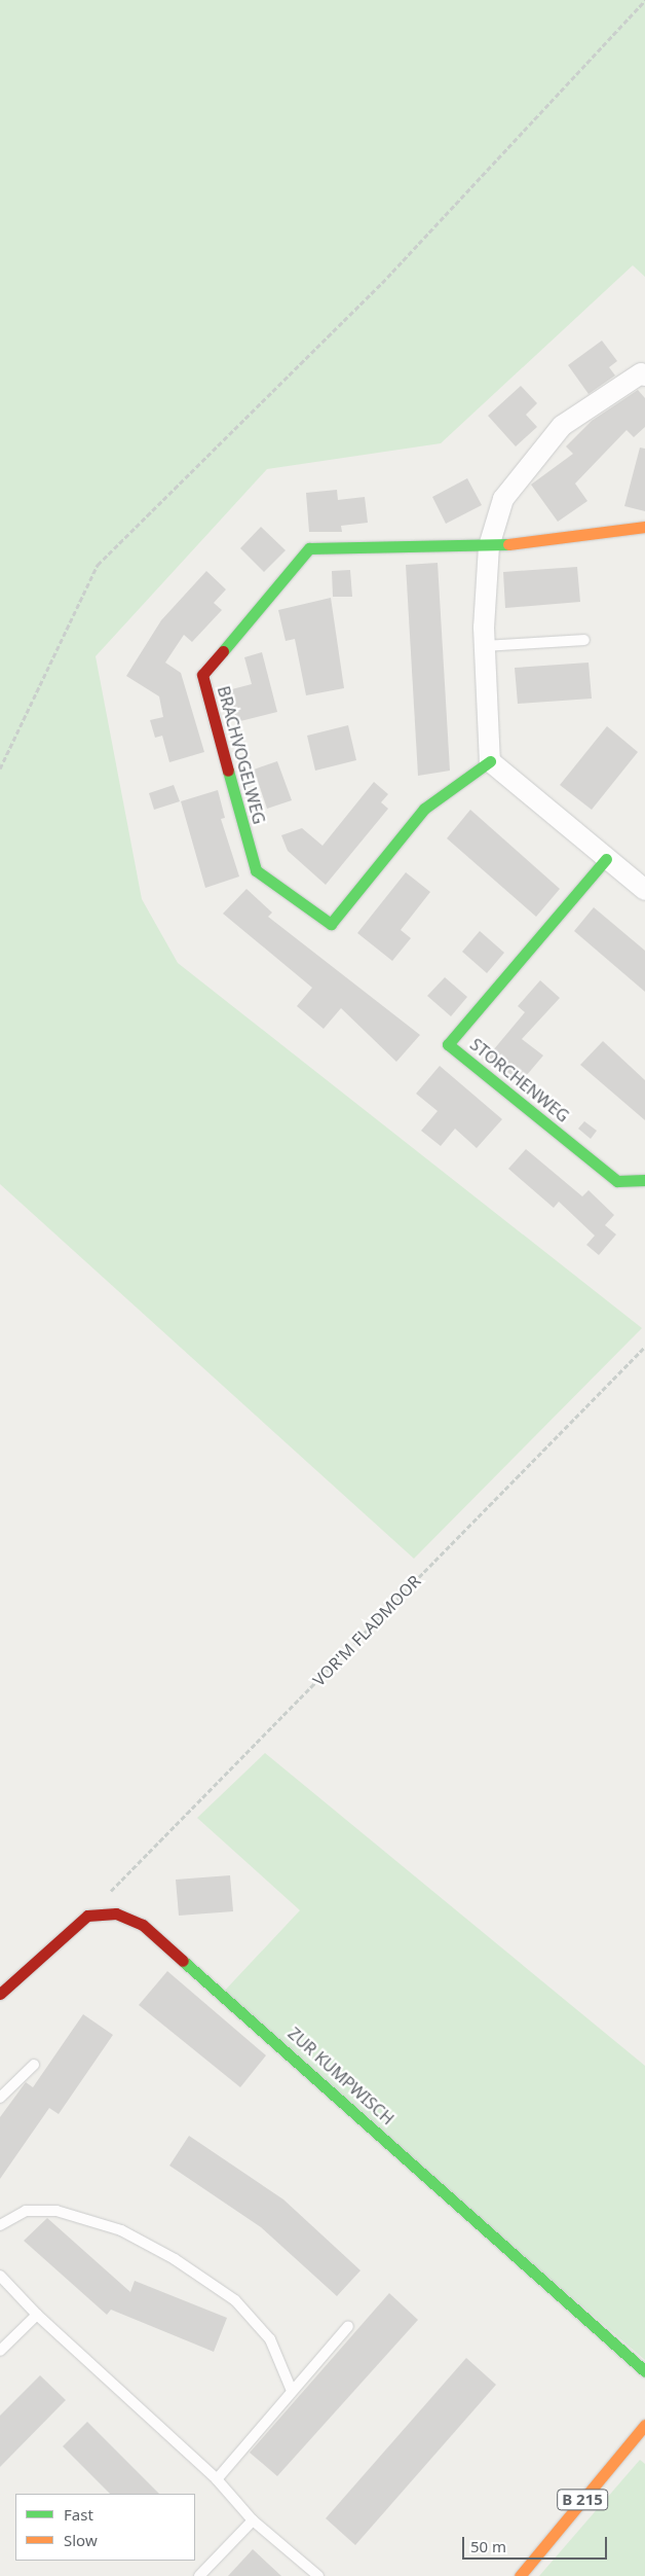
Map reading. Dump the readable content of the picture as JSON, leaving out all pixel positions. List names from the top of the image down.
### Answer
{
  "streets": {
    "street": [
      "BRACHVOGELWEG",
      "STORCHENWEG",
      "ZUR KUMPWISCH",
      "B 215"
    ],
    "path": ["VOR'M FLADMOOR"]
  },
  "legend": ["Fast", "Slow"],
  "scale_bar": "50 m"
}
